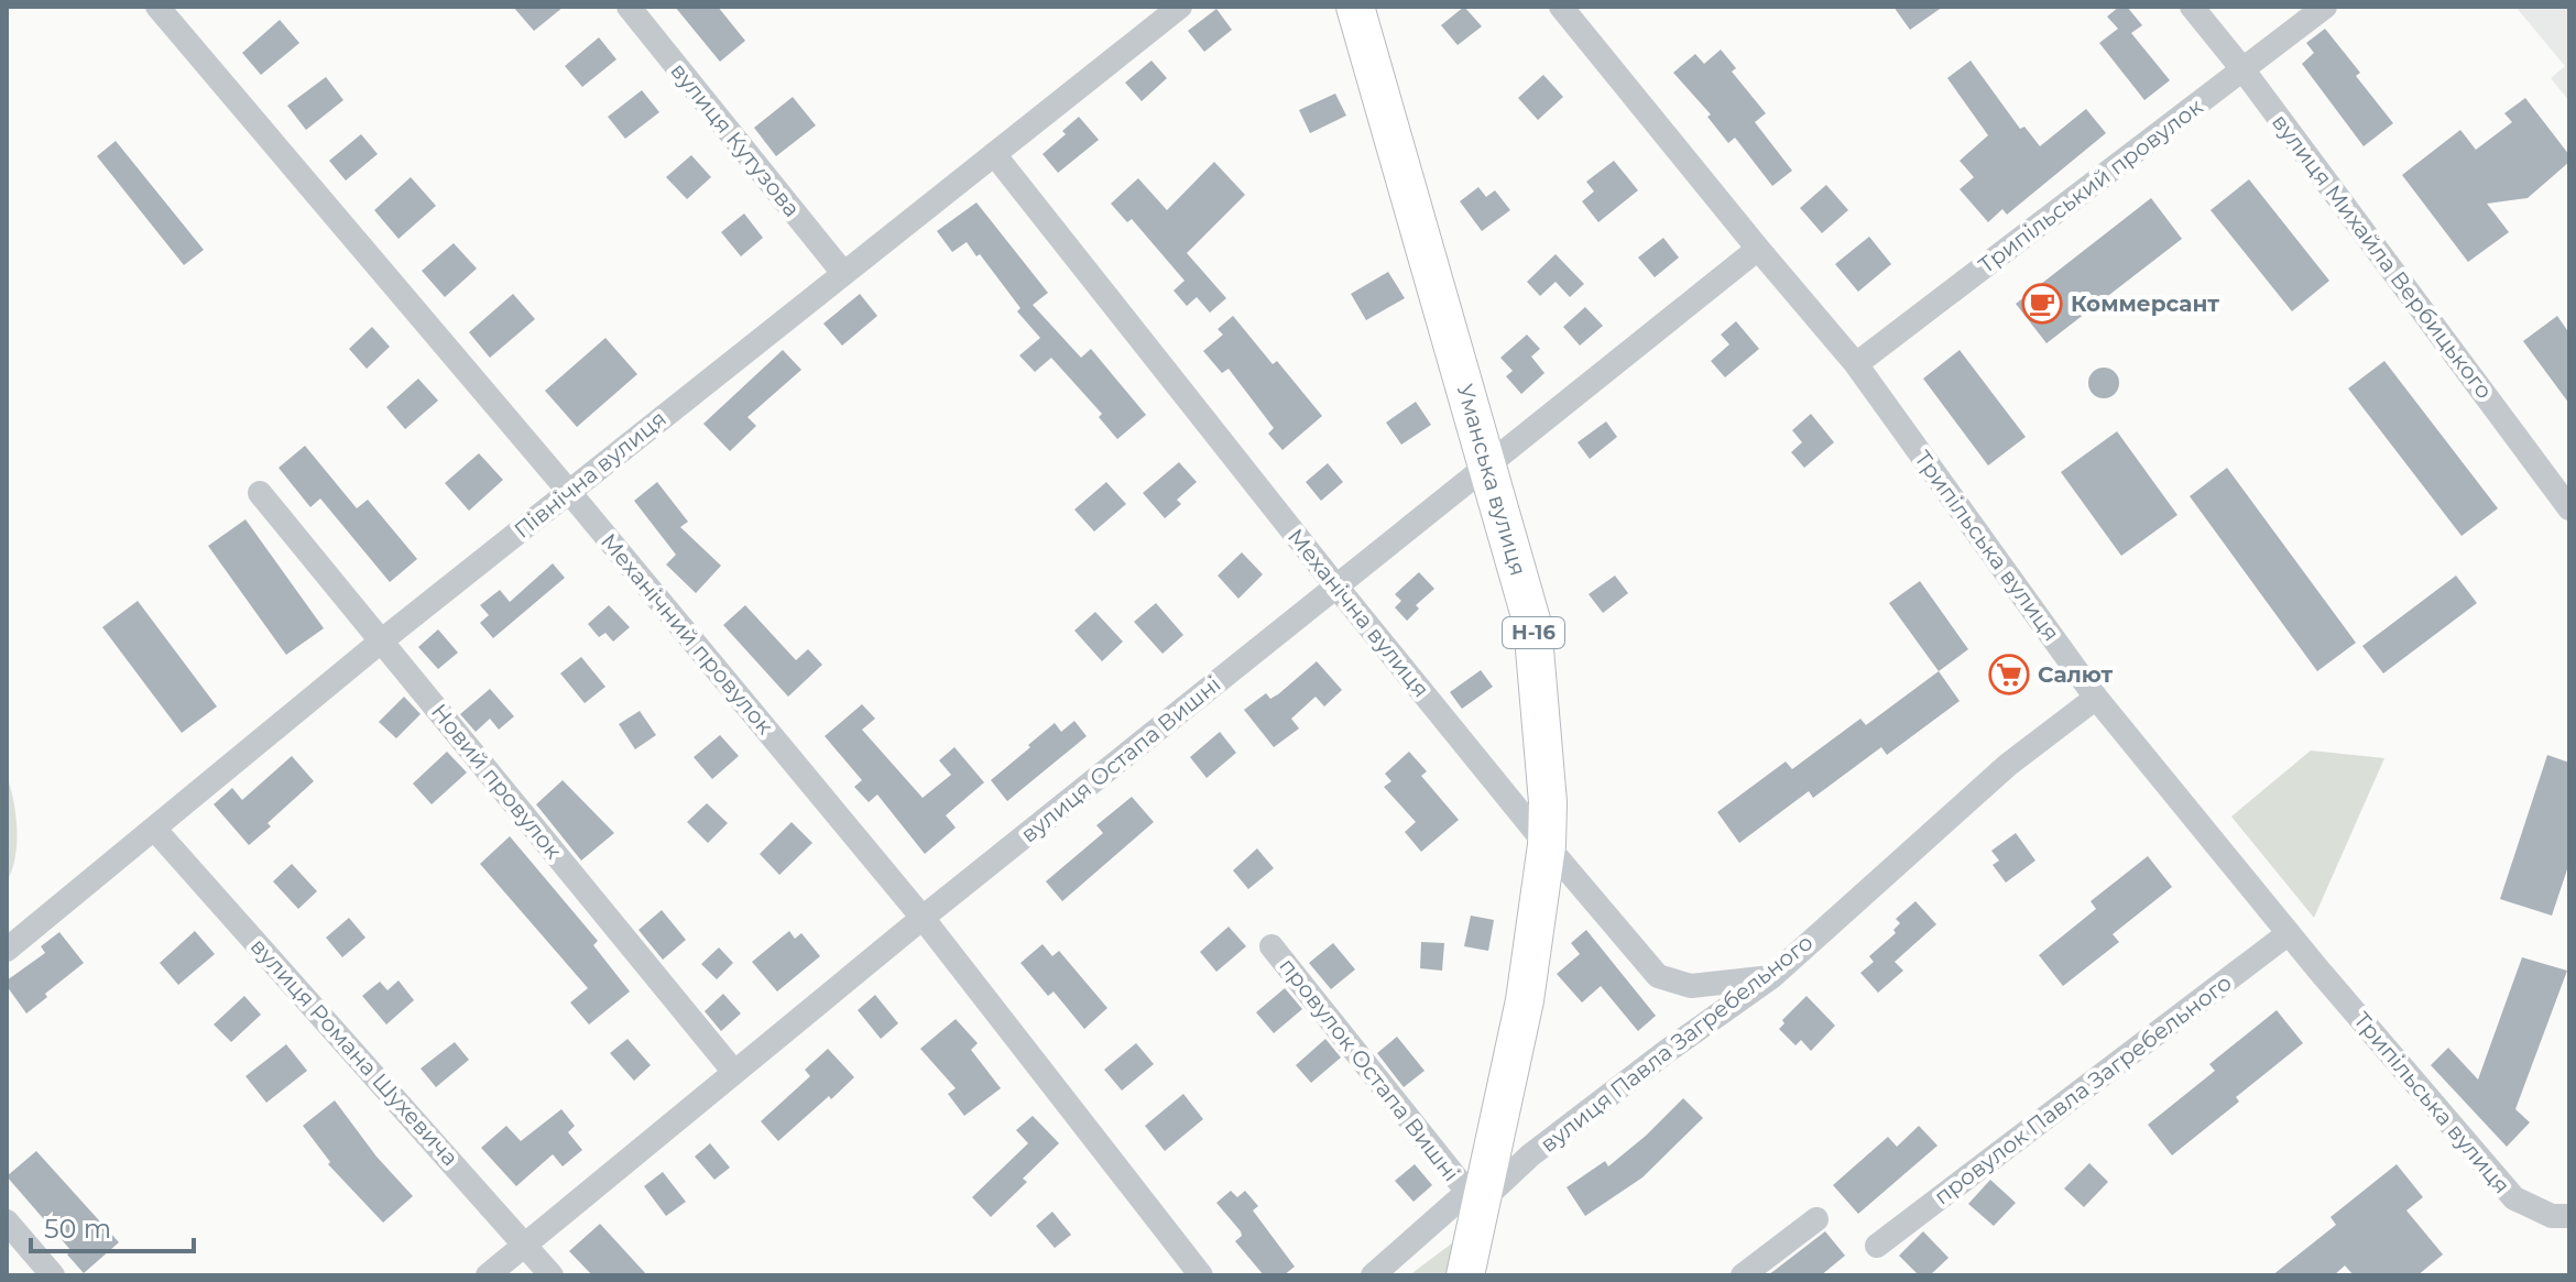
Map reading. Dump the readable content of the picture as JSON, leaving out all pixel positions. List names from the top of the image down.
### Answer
{
  "streets": {
    "main road": ["Уманська вулиця", "Н-16"],
    "street": [
      "вулиця Кутузова",
      "Трипільський провулок",
      "вулиця Михайла Вербицького",
      "Північна вулиця",
      "Трипільська вулиця",
      "Механічна вулиця",
      "Механічний провулок",
      "вулиця Остапа Вишні",
      "Новий провулок",
      "вулиця Павла Загребельного",
      "вулиця Романа Шухевича",
      "провулок Остапа Вишні",
      "провулок Павла Загребельного"
    ]
  },
  "crossings": [
    ["вулиця Кутузова", "Північна вулиця"],
    ["Трипільський провулок", "вулиця Михайла Вербицького"],
    ["Трипільський провулок", "Трипільська вулиця"],
    ["Північна вулиця", "Механічна вулиця"],
    ["Північна вулиця", "Механічний провулок"],
    ["Північна вулиця", "Новий провулок"],
    ["Північна вулиця", "вулиця Романа Шухевича"],
    ["Уманська вулиця", "Механічна вулиця"],
    ["Уманська вулиця", "вулиця Остапа Вишні"],
    ["Уманська вулиця", "вулиця Павла Загребельного"],
    ["Уманська вулиця", "провулок Остапа Вишні"],
    ["Трипільська вулиця", "вулиця Остапа Вишні"],
    ["Трипільська вулиця", "вулиця Павла Загребельного"],
    ["Трипільська вулиця", "провулок Павла Загребельного"],
    ["Механічна вулиця", "вулиця Остапа Вишні"],
    ["Механічна вулиця", "вулиця Павла Загребельного"],
    ["Механічний провулок", "вулиця Остапа Вишні"],
    ["вулиця Остапа Вишні", "Новий провулок"],
    ["вулиця Остапа Вишні", "вулиця Романа Шухевича"],
    ["вулиця Павла Загребельного", "провулок Остапа Вишні"]
  ],
  "places": {
    "cafe": ["Коммерсант"],
    "supermarket": ["Салют"]
  },
  "scale_bar": "50 m"
}
